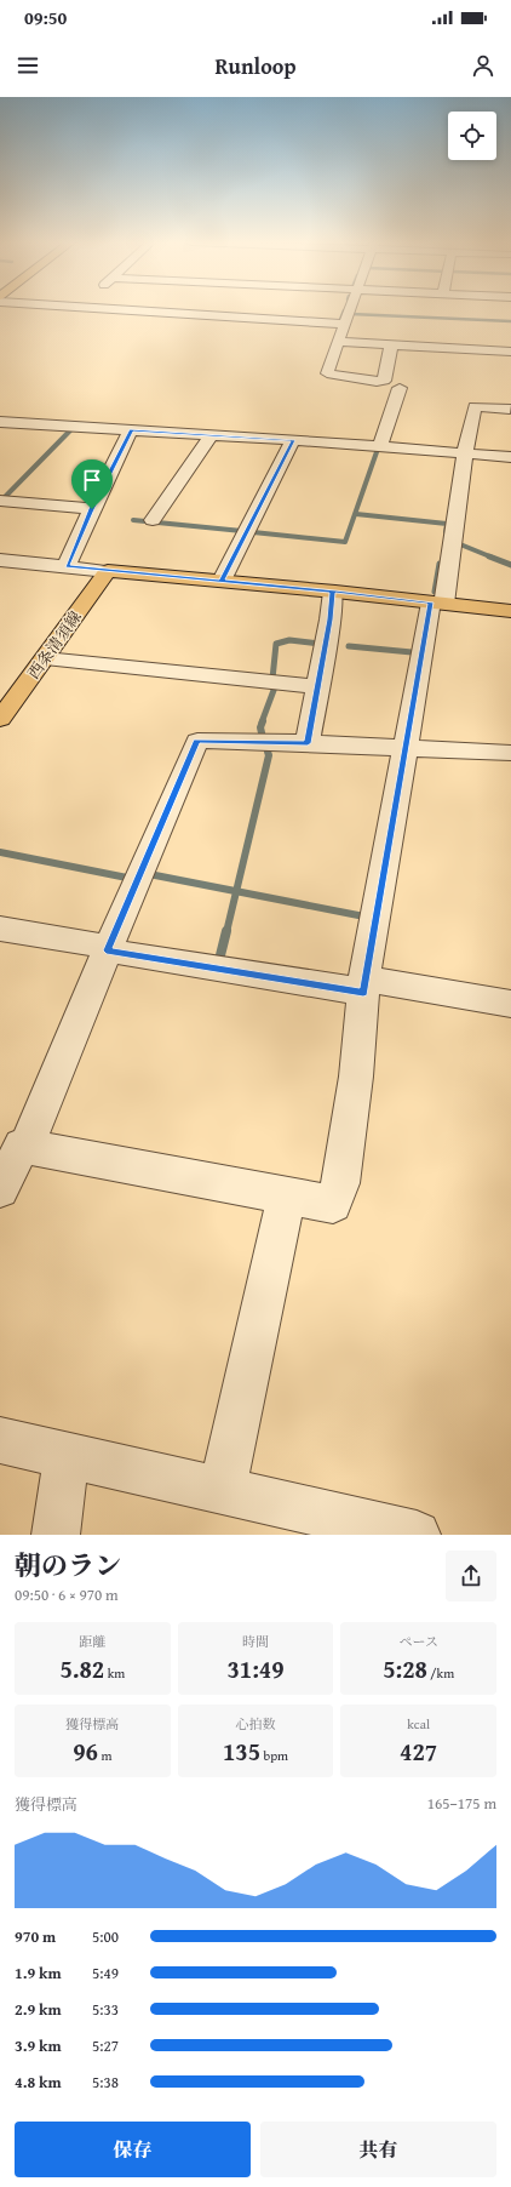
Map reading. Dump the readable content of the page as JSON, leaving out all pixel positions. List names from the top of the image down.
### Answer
{
  "streets": {
    "main road": ["西条清須線"]
  },
  "page": {
    "status": "09:50",
    "header": "Runloop",
    "heading": ["朝のラン", "09:50 · 6 × 970 m"],
    "stats": [
      ["距離", "5.82 km"],
      ["時間", "31:49"],
      ["ペース", "5:28 /km"],
      ["獲得標高", "96 m"],
      ["心拍数", "135 bpm"],
      ["kcal", "427"]
    ],
    "chart": ["獲得標高", "165–175 m"],
    "list": [
      {
        "name": "970 m",
        "note": "5:00"
      },
      {
        "name": "1.9 km",
        "note": "5:49"
      },
      {
        "name": "2.9 km",
        "note": "5:33"
      },
      {
        "name": "3.9 km",
        "note": "5:27"
      },
      {
        "name": "4.8 km",
        "note": "5:38"
      }
    ],
    "buttons": ["保存", "共有"]
  }
}
